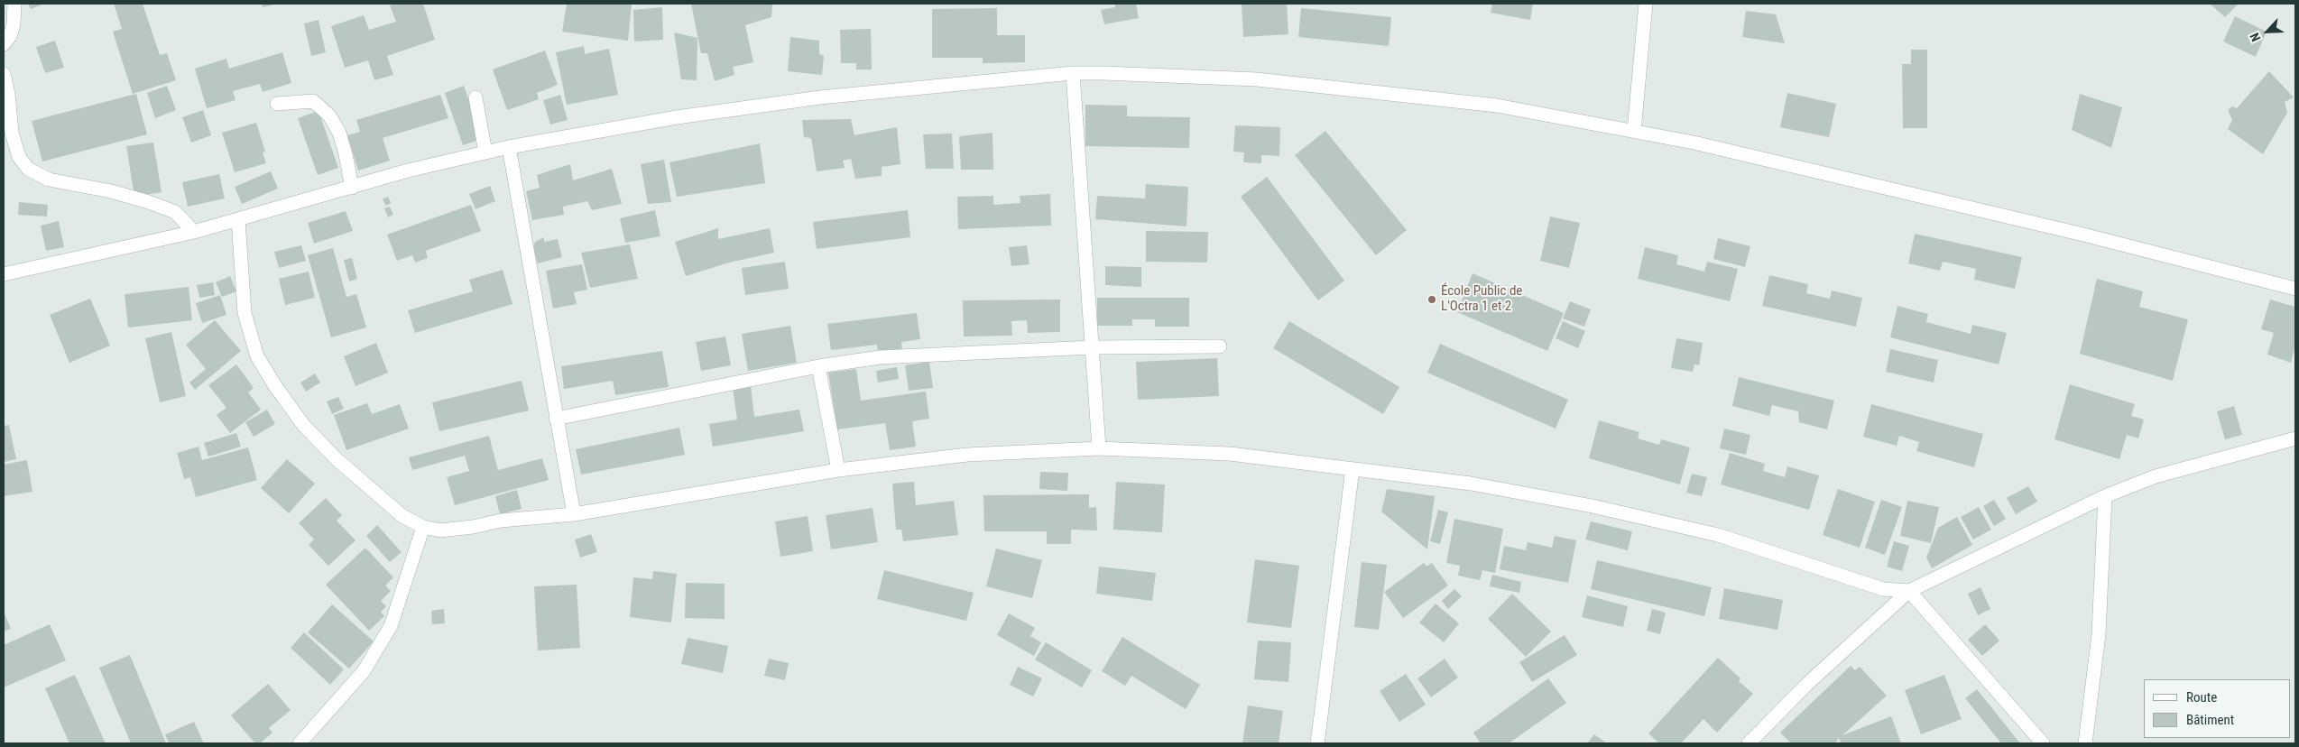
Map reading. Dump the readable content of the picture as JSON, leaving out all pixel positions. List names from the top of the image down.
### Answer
{
  "places": ["École Public de L'Octra 1 et 2"],
  "legend": ["Route", "Bâtiment"],
  "north": "bottom left"
}
